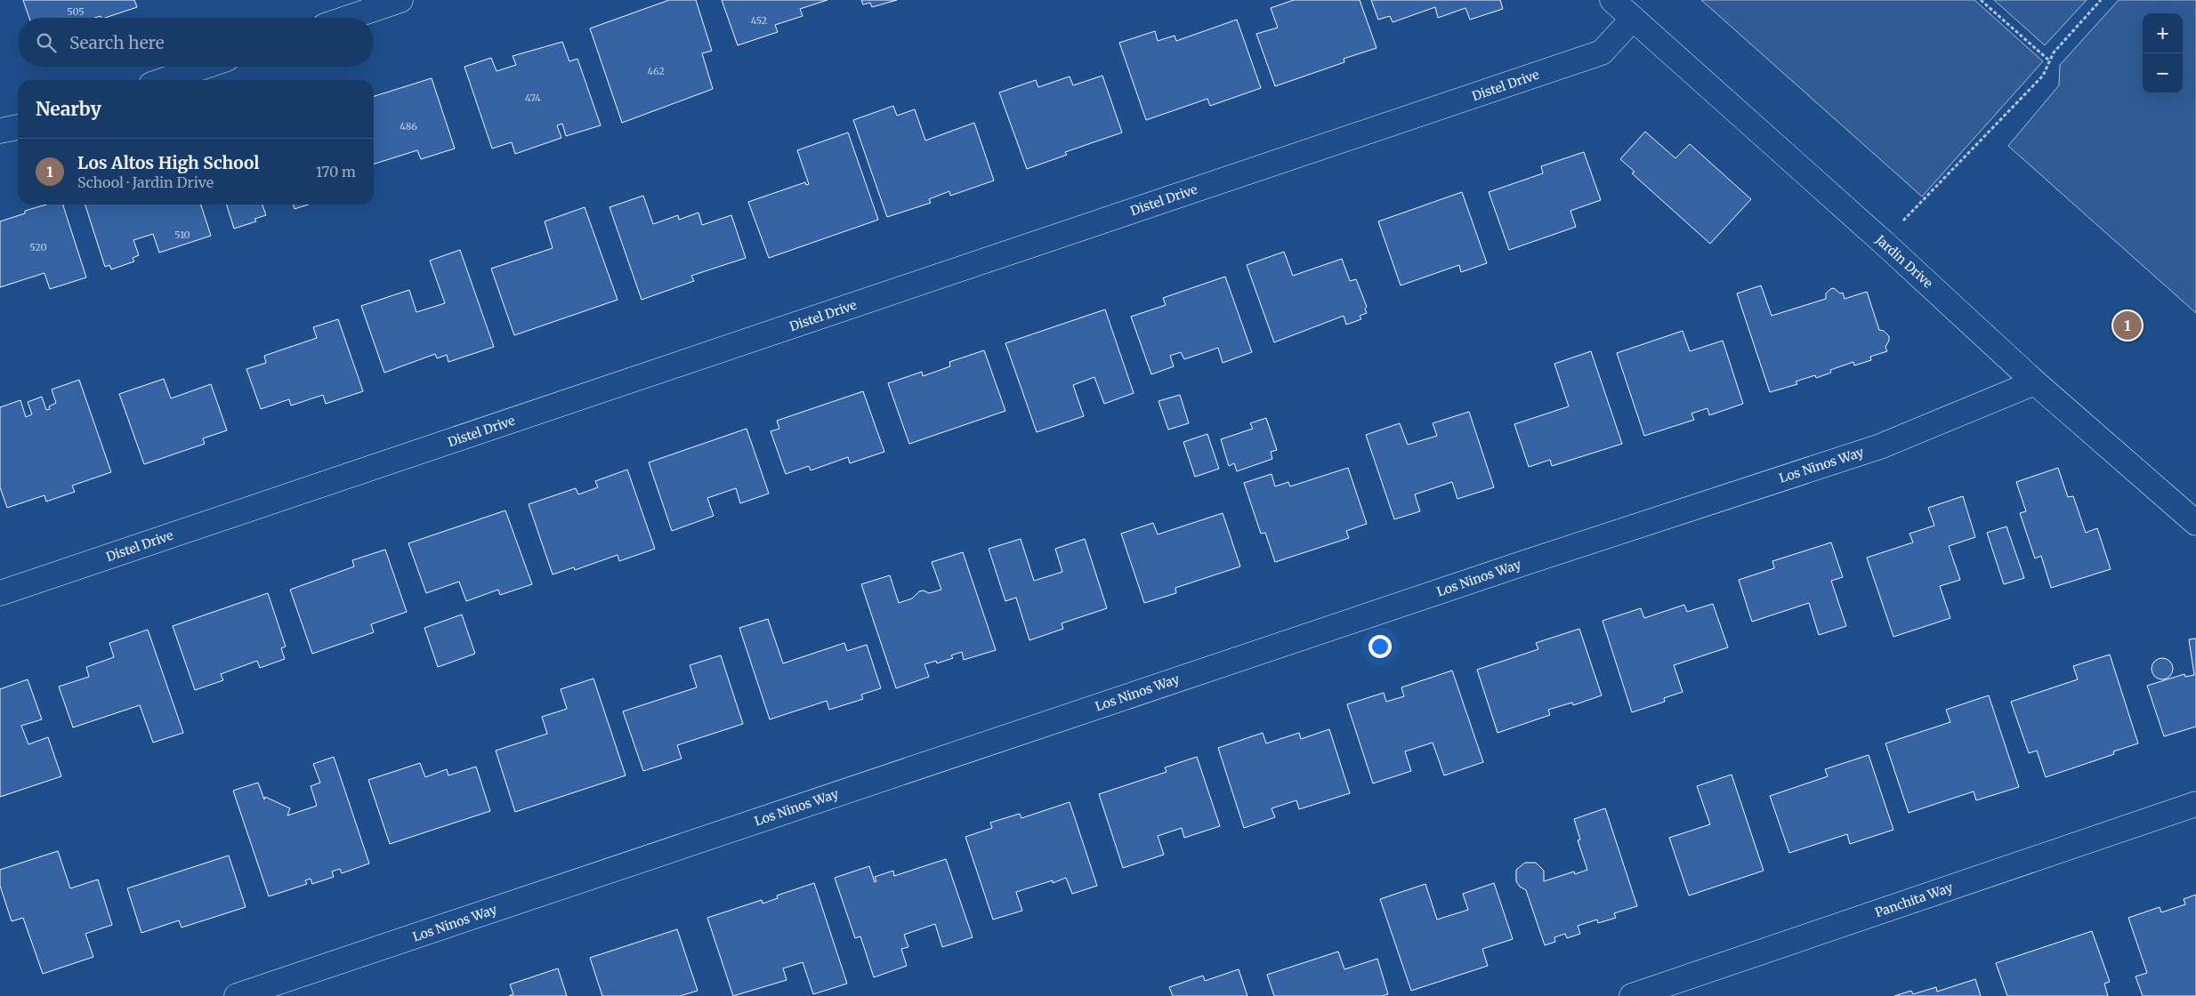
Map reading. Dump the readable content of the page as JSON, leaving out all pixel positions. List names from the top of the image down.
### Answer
{
  "streets": {
    "street": [
      "Distel Drive",
      "Jardin Drive",
      "Los Ninos Way",
      "Panchita Way"
    ]
  },
  "crossings": [
    ["Distel Drive", "Jardin Drive"],
    ["Jardin Drive", "Los Ninos Way"]
  ],
  "house_numbers": [
    "505",
    "452",
    "462",
    "474",
    "486",
    "510",
    "520"
  ],
  "page": {
    "map_buttons": ["+", "−"],
    "search": "Search here",
    "heading": "Nearby",
    "list": [
      {
        "mark": "1",
        "name": "Los Altos High School",
        "note": "School · Jardin Drive",
        "value": "170 m"
      }
    ],
    "pins": "1"
  }
}
